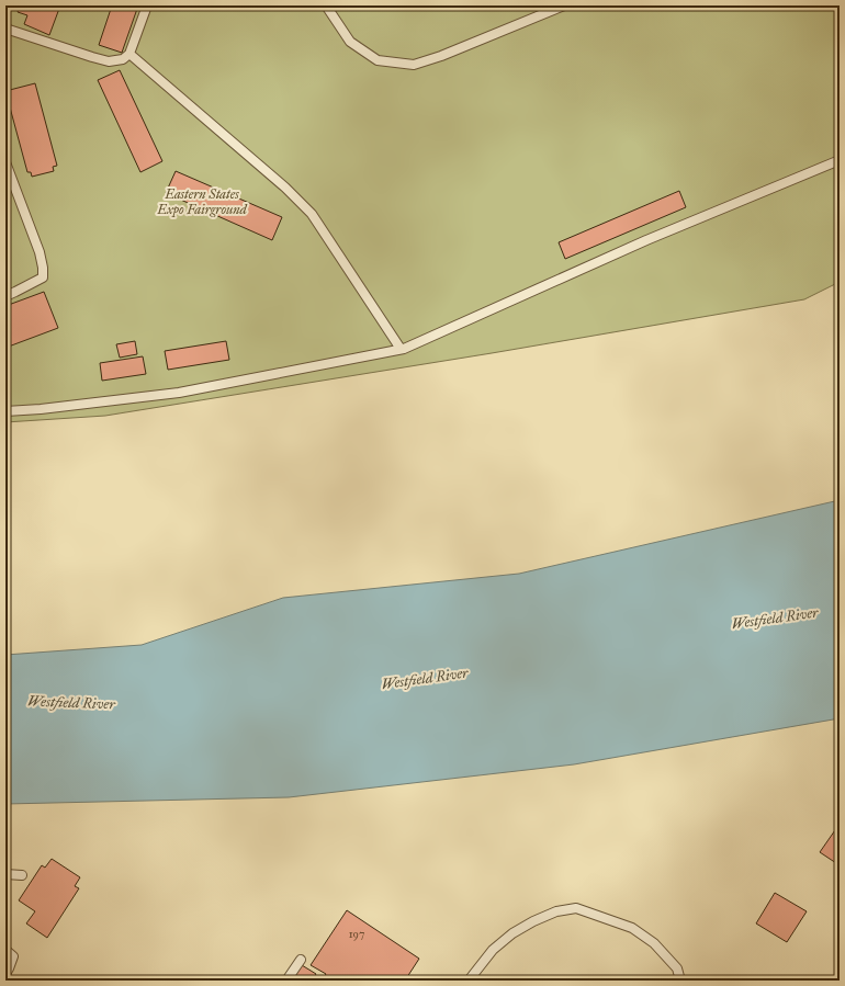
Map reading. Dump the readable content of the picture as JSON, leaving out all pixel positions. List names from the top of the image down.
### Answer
{
  "water": ["Westfield River"],
  "parks": ["Eastern States Expo Fairground"],
  "house_numbers": ["197"]
}
